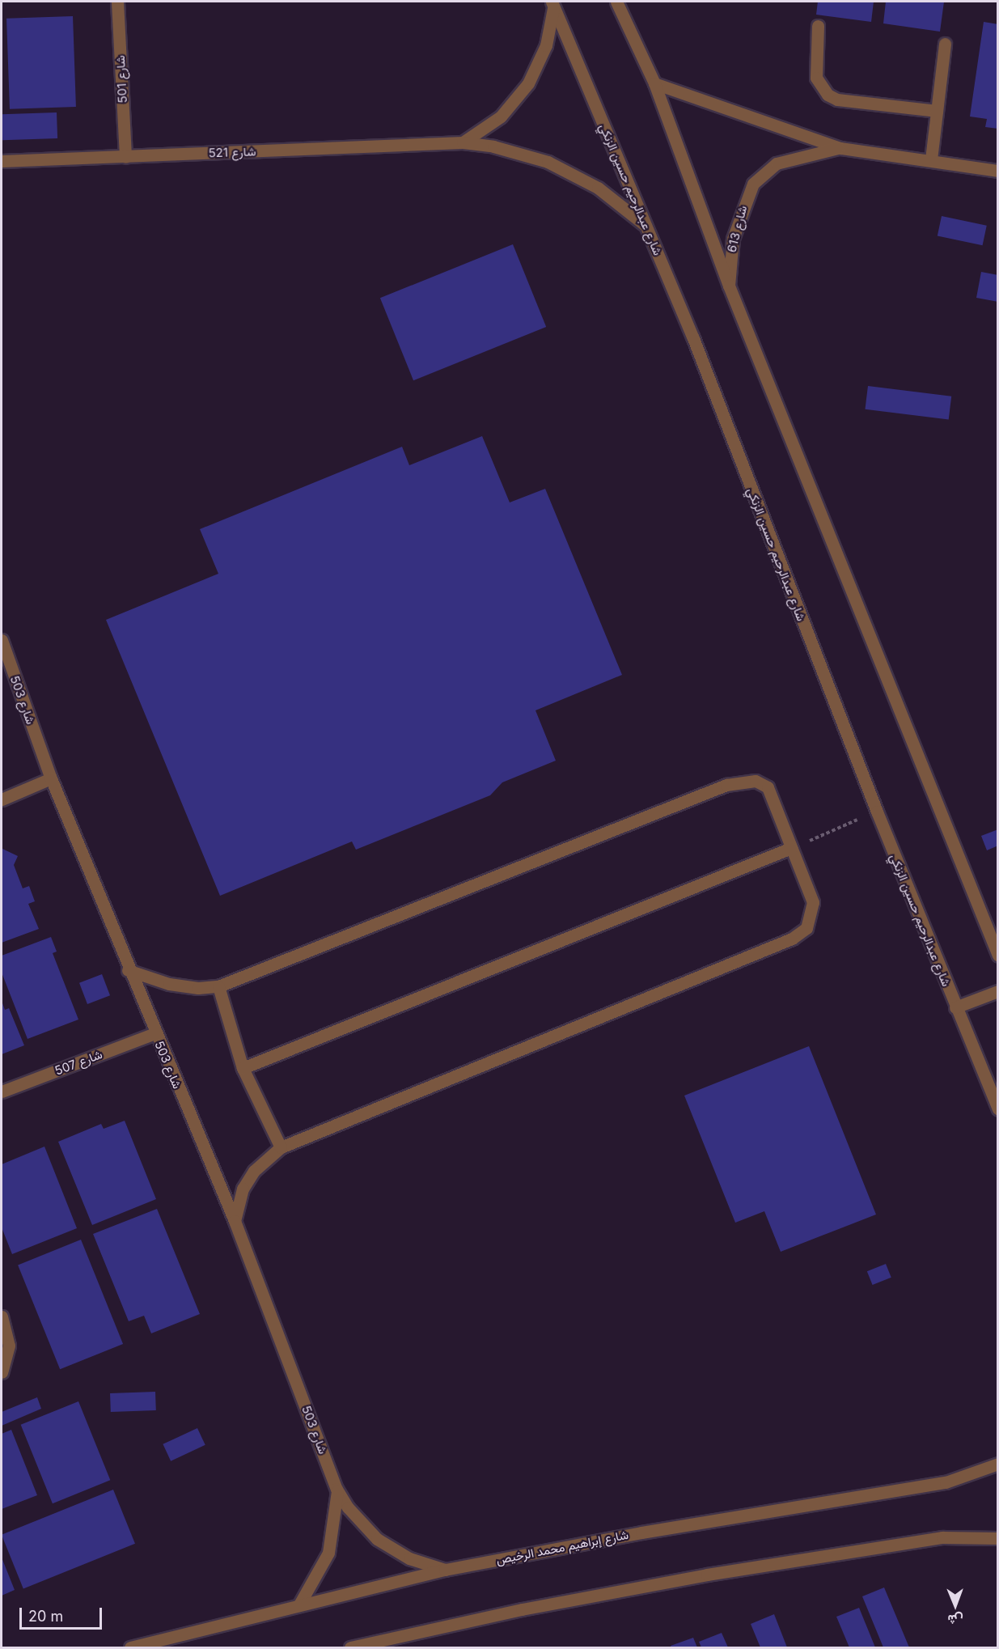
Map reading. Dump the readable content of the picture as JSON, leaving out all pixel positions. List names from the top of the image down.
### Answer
{
  "streets": {
    "street": [
      "شارع 501",
      "شارع 521",
      "شارع عبدالرحيم حسين الزنكي",
      "شارع 613",
      "شارع 503",
      "شارع 507",
      "شارع إبراهيم محمد الرخيص"
    ]
  },
  "crossings": [
    ["شارع 501", "شارع 521"],
    ["شارع 521", "شارع عبدالرحيم حسين الزنكي"],
    ["شارع 503", "شارع 507"],
    ["شارع 503", "شارع إبراهيم محمد الرخيص"]
  ],
  "scale_bar": "20 m",
  "north": "bottom"
}
